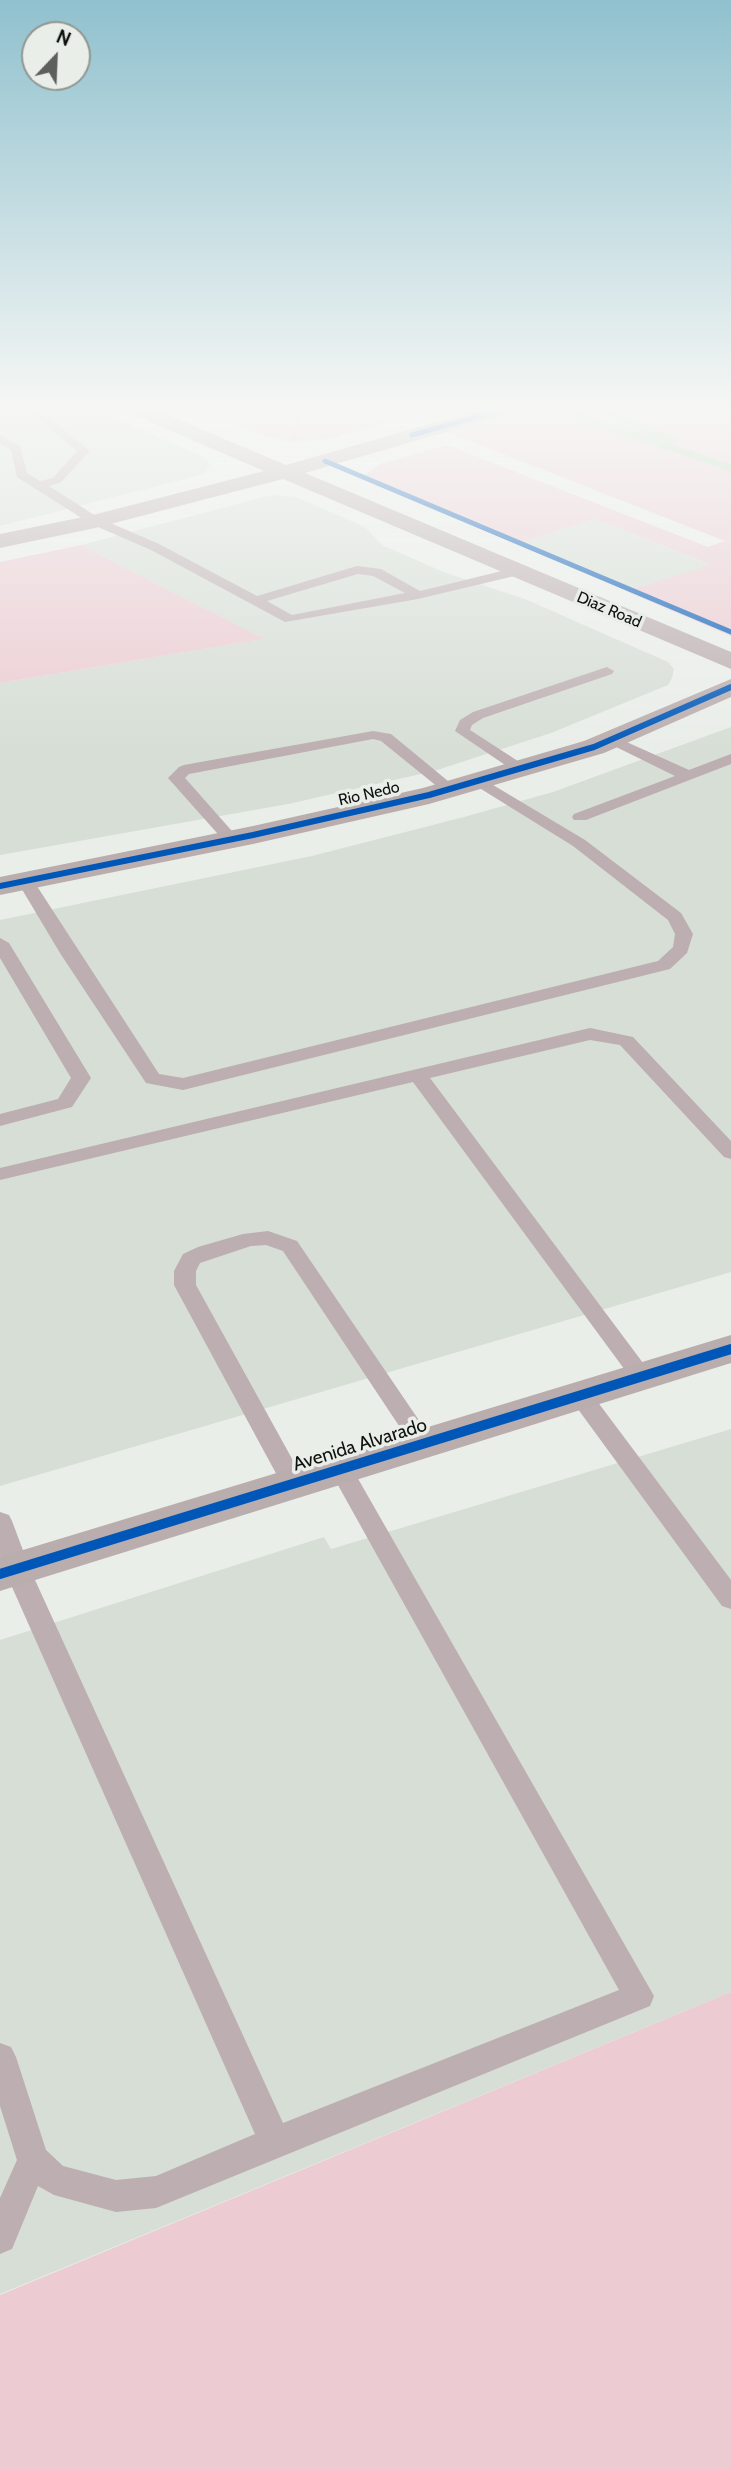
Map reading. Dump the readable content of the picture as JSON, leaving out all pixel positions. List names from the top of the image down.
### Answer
{
  "streets": {
    "street": ["Diaz Road", "Rio Nedo", "Avenida Alvarado"]
  },
  "north": "top right"
}
